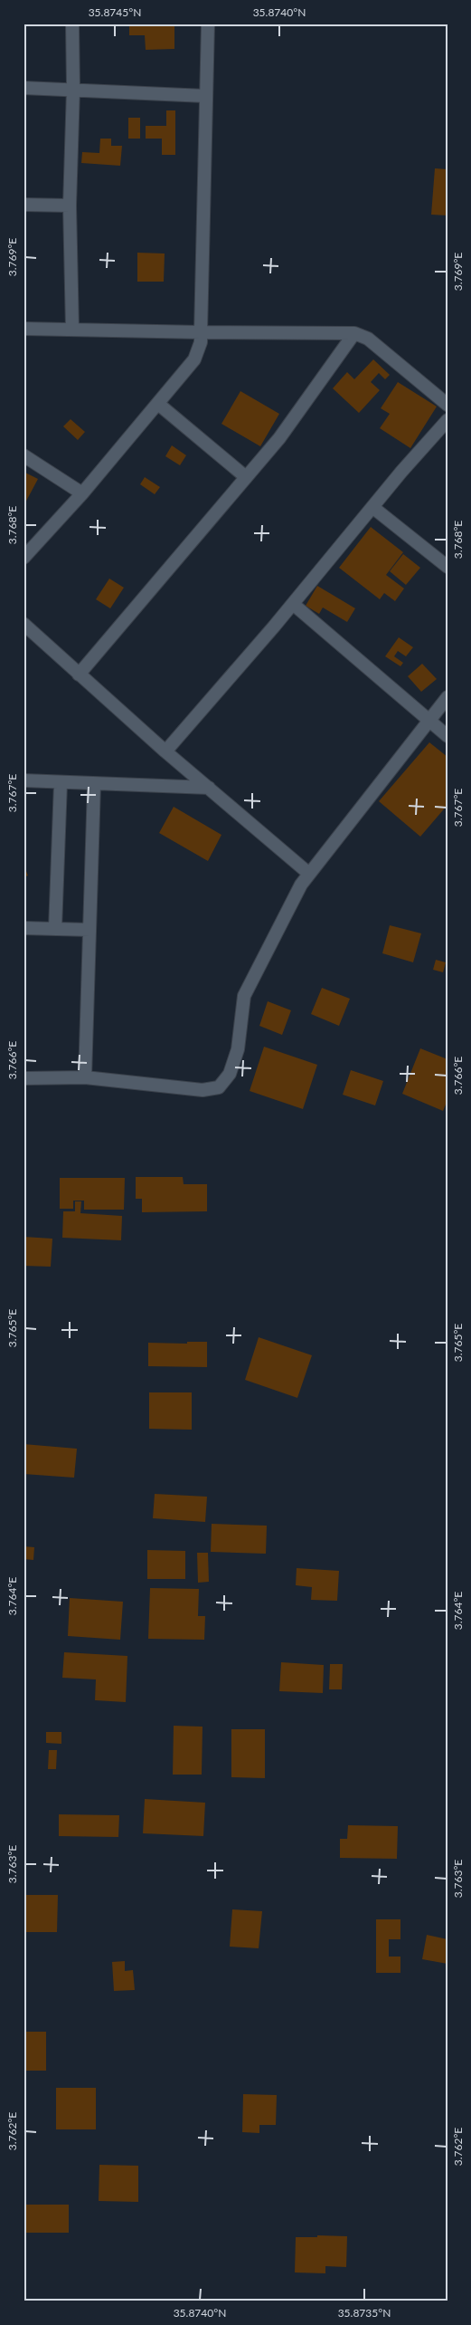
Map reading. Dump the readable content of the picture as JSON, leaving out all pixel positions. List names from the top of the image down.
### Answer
{
  "coordinates": [
    "35.8745°N",
    "35.8740°N",
    "3.769°E",
    "3.768°E",
    "3.767°E",
    "3.766°E",
    "3.765°E",
    "3.764°E",
    "3.763°E",
    "3.762°E",
    "35.8735°N"
  ]
}
